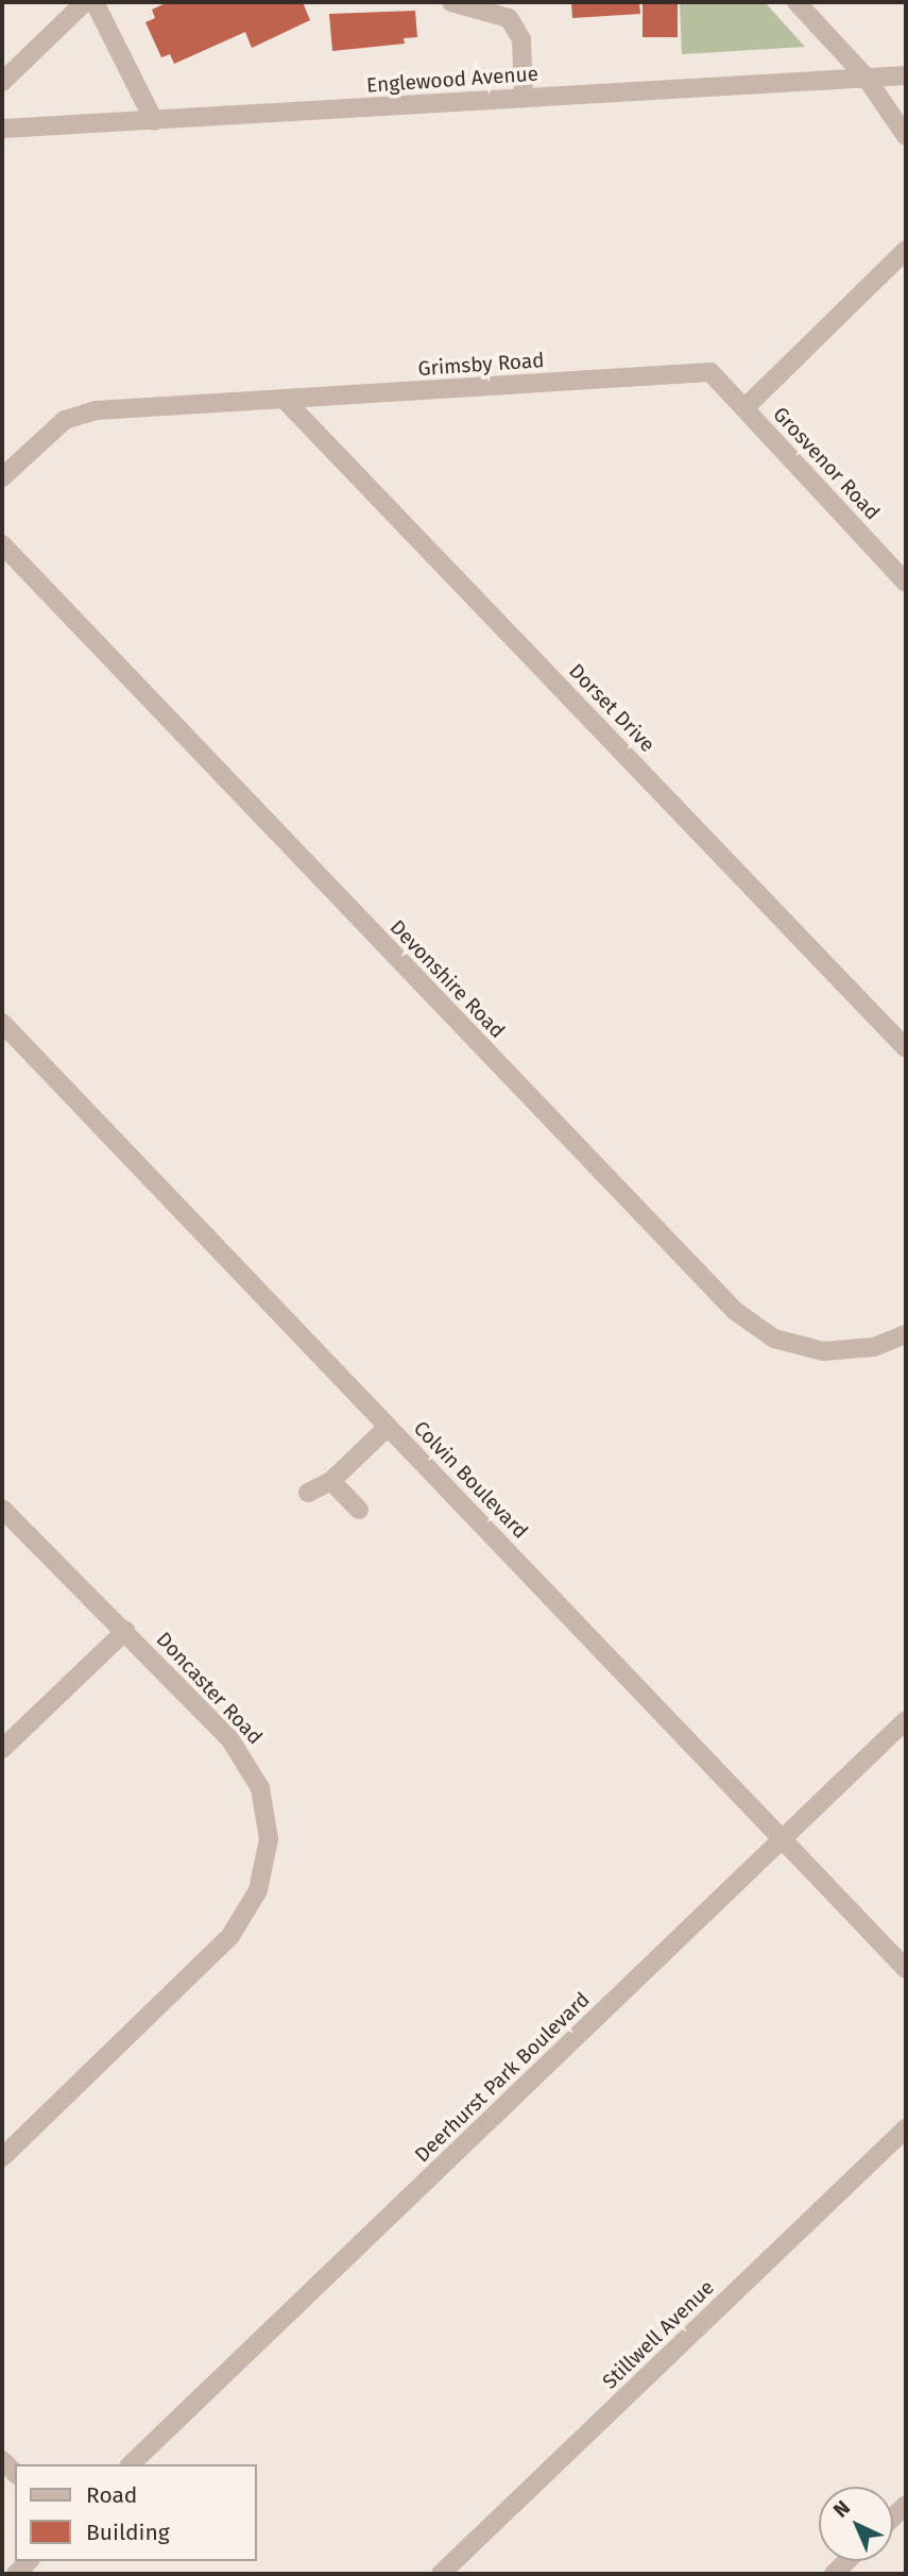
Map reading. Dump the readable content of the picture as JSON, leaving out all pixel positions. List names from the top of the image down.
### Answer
{
  "streets": {
    "street": [
      "Englewood Avenue",
      "Grimsby Road",
      "Grosvenor Road",
      "Dorset Drive",
      "Devonshire Road",
      "Colvin Boulevard",
      "Doncaster Road",
      "Deerhurst Park Boulevard",
      "Stillwell Avenue"
    ]
  },
  "crossings": [
    ["Grimsby Road", "Grosvenor Road"],
    ["Grimsby Road", "Dorset Drive"],
    ["Colvin Boulevard", "Deerhurst Park Boulevard"]
  ],
  "legend": ["Road", "Building"],
  "north": "top left"
}
